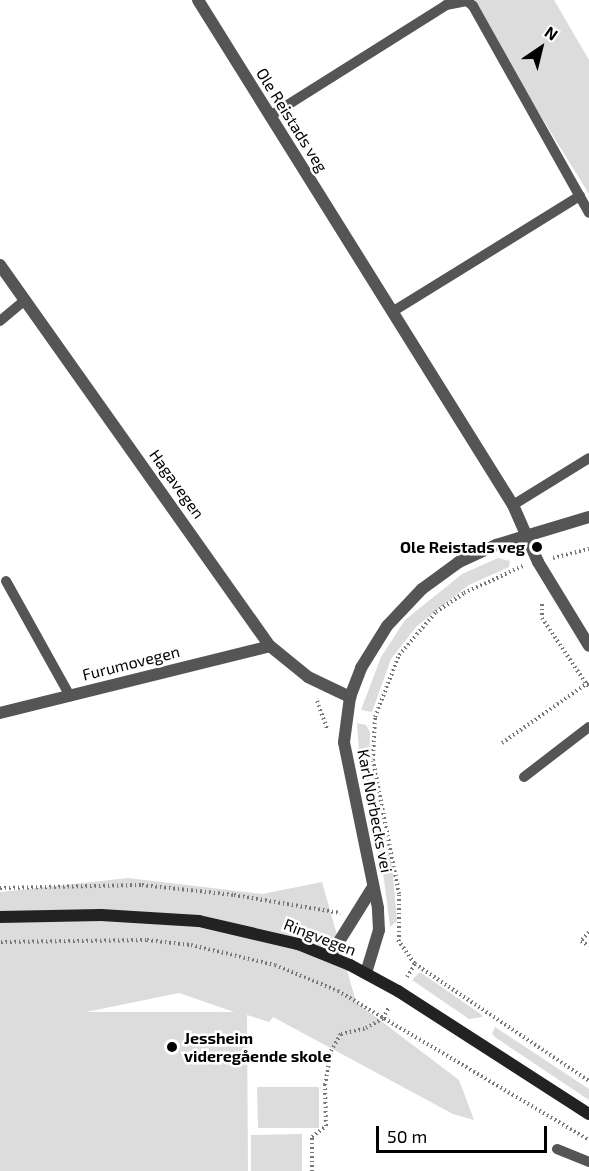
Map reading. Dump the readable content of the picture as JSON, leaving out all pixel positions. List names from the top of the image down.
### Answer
{
  "streets": {
    "main road": ["Ringvegen"],
    "street": [
      "Ole Reistads veg",
      "Hagavegen",
      "Furumovegen",
      "Karl Norbecks vei"
    ]
  },
  "crossings": [
    ["Ole Reistads veg", "Karl Norbecks vei"],
    ["Hagavegen", "Furumovegen"],
    ["Hagavegen", "Karl Norbecks vei"],
    ["Karl Norbecks vei", "Ringvegen"]
  ],
  "places": ["Ole Reistads veg", "Jessheim videregående skole"],
  "scale_bar": "50 m",
  "north": "top right"
}
